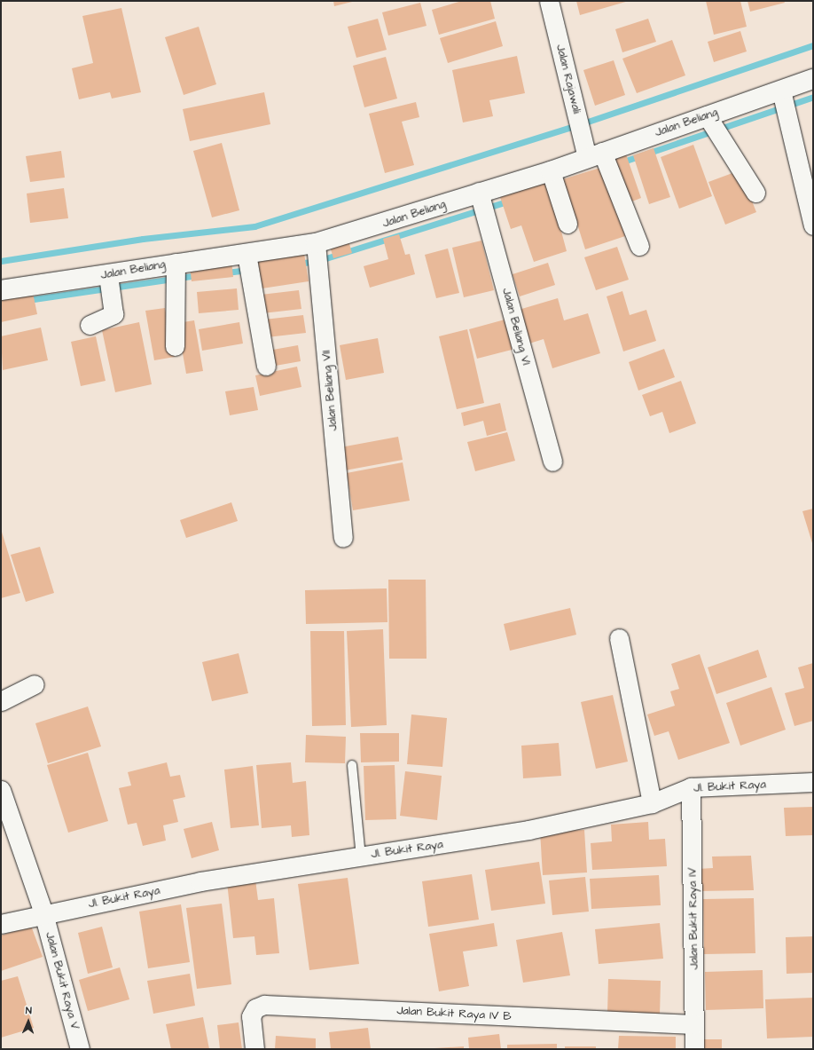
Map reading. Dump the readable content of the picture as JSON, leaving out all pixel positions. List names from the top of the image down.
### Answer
{
  "streets": {
    "street": [
      "Jalan Rajawali",
      "Jalan Beliang",
      "Jalan Beliang VI",
      "Jalan Beliang VII",
      "Jl. Bukit Raya",
      "Jalan Bukit Raya IV",
      "Jalan Bukit Raya V",
      "Jalan Bukit Raya IV B"
    ]
  },
  "crossings": [
    ["Jalan Rajawali", "Jalan Beliang"],
    ["Jalan Beliang", "Jalan Beliang VI"],
    ["Jalan Beliang", "Jalan Beliang VII"],
    ["Jl. Bukit Raya", "Jalan Bukit Raya IV"],
    ["Jl. Bukit Raya", "Jalan Bukit Raya V"],
    ["Jalan Bukit Raya IV", "Jalan Bukit Raya IV B"]
  ],
  "north": "top"
}
